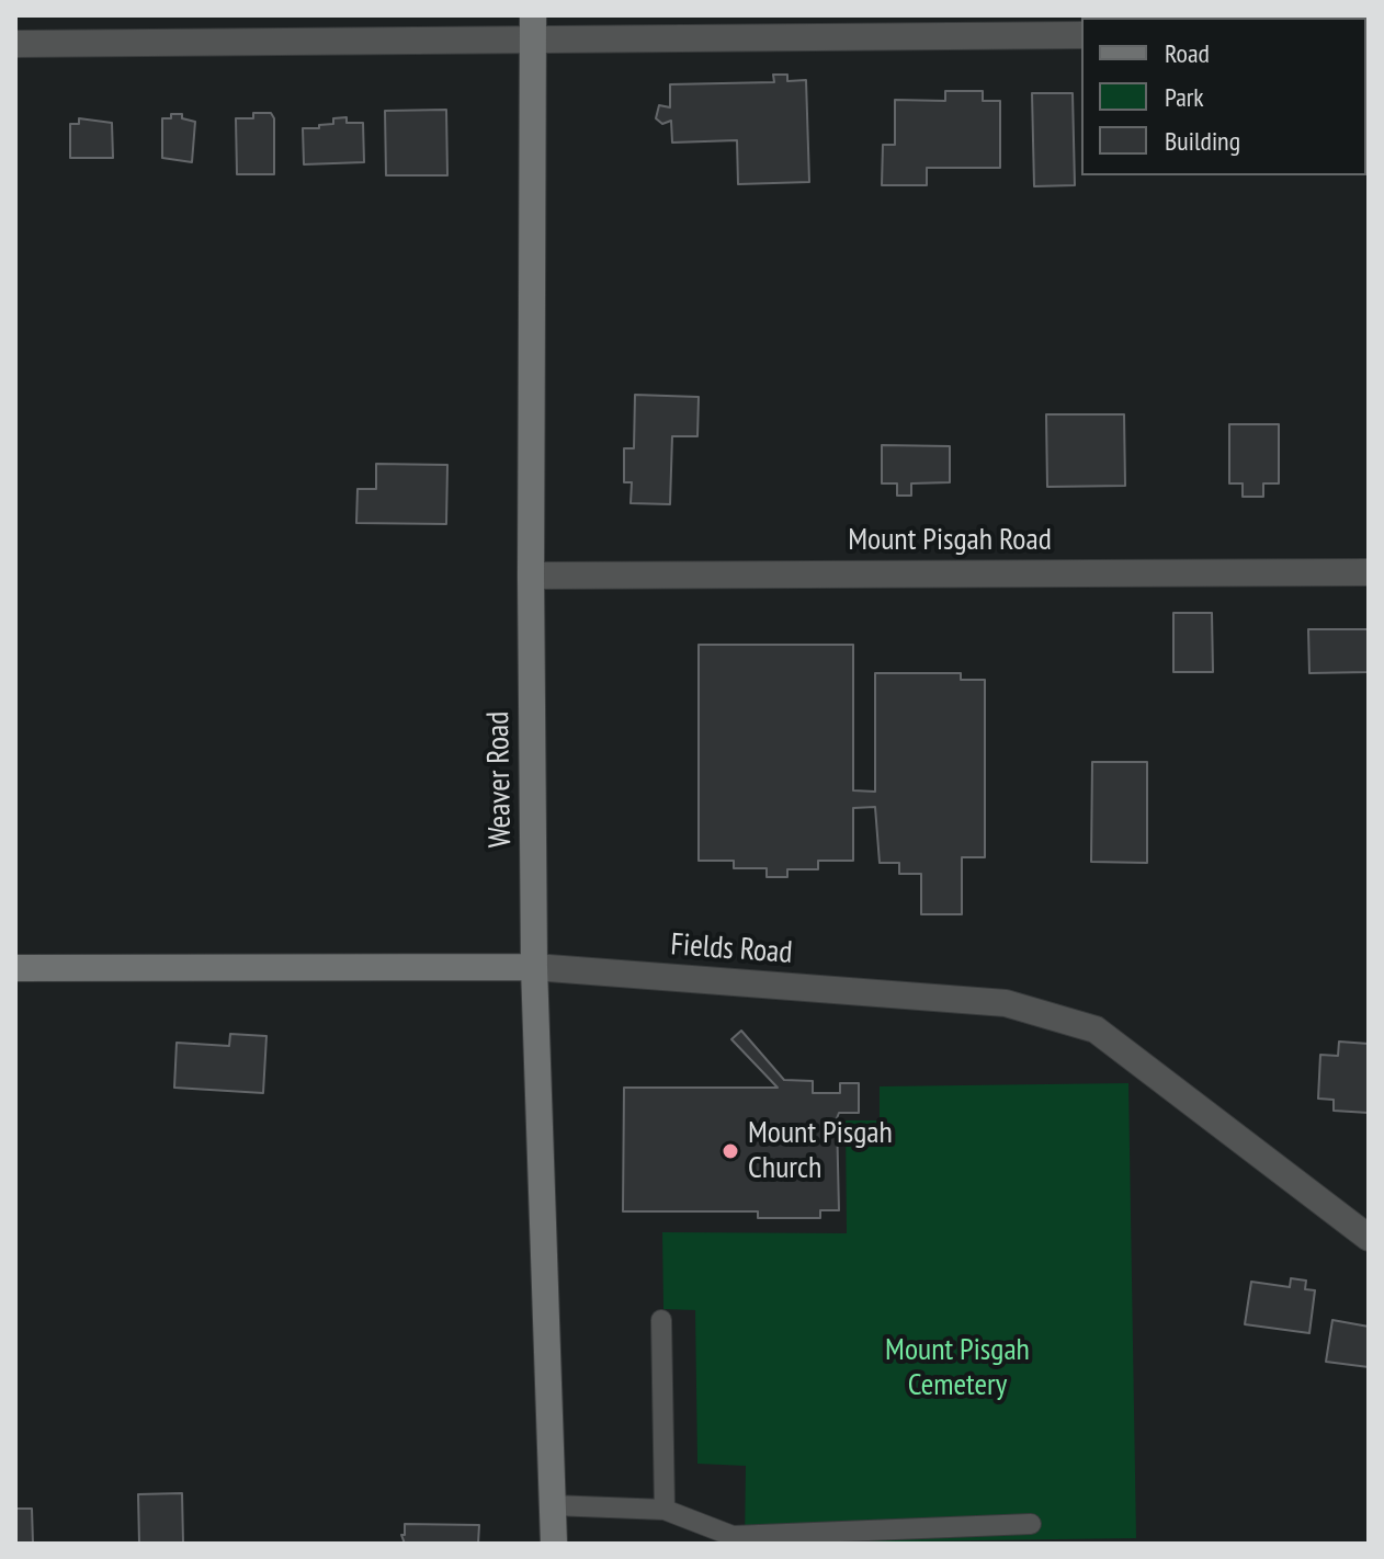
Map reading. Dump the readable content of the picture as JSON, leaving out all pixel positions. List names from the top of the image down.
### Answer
{
  "streets": {
    "main road": ["Weaver Road", "Fields Road"],
    "street": ["Mount Pisgah Road"]
  },
  "crossings": [
    ["Mount Pisgah Road", "Weaver Road"],
    ["Weaver Road", "Fields Road"]
  ],
  "parks": ["Mount Pisgah Cemetery"],
  "places": ["Mount Pisgah Church"],
  "legend": ["Road", "Park", "Building"]
}
